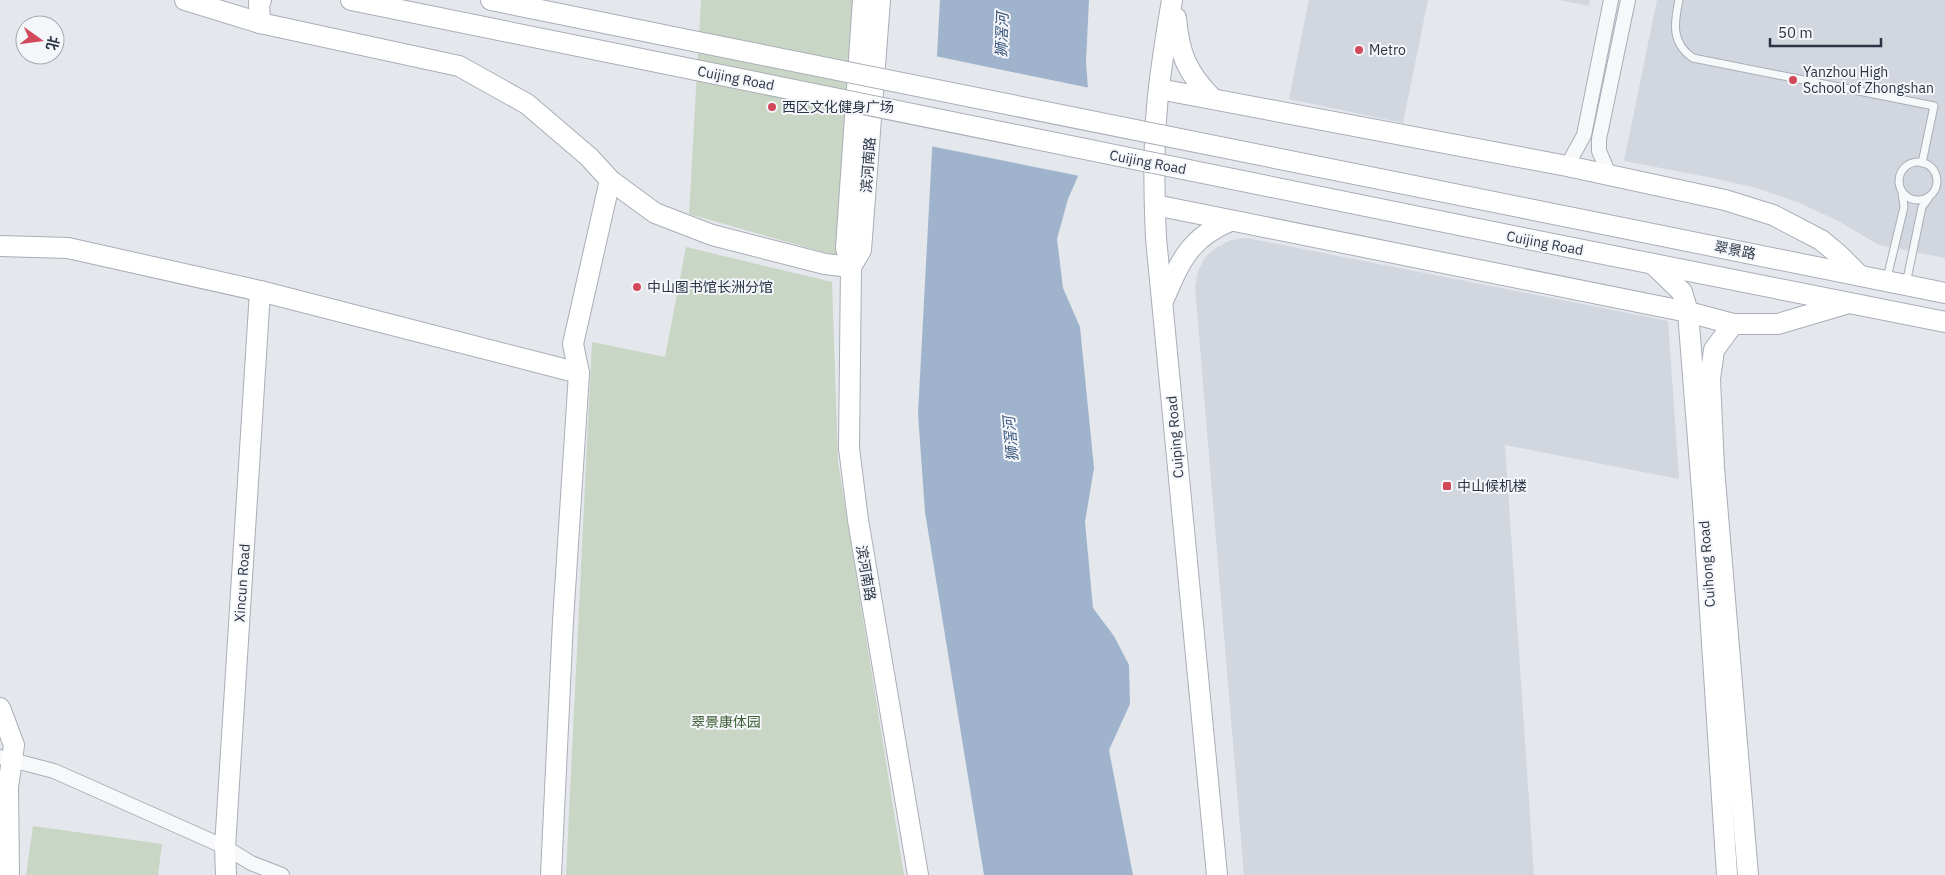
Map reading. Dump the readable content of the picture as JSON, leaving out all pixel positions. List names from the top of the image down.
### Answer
{
  "streets": {
    "street": [
      "Cuijing Road",
      "滨河南路",
      "翠景路",
      "Cuiping Road",
      "Cuihong Road",
      "Xincun Road"
    ]
  },
  "crossings": [
    ["Cuijing Road", "Cuihong Road"]
  ],
  "water": ["狮滘河"],
  "parks": ["翠景康体园"],
  "places": {
    "other": [
      "Metro",
      "Yanzhou High School of Zhongshan",
      "西区文化健身广场",
      "中山图书馆长洲分馆"
    ],
    "transit": ["中山候机楼"]
  },
  "scale_bar": "50 m",
  "north": "right"
}
